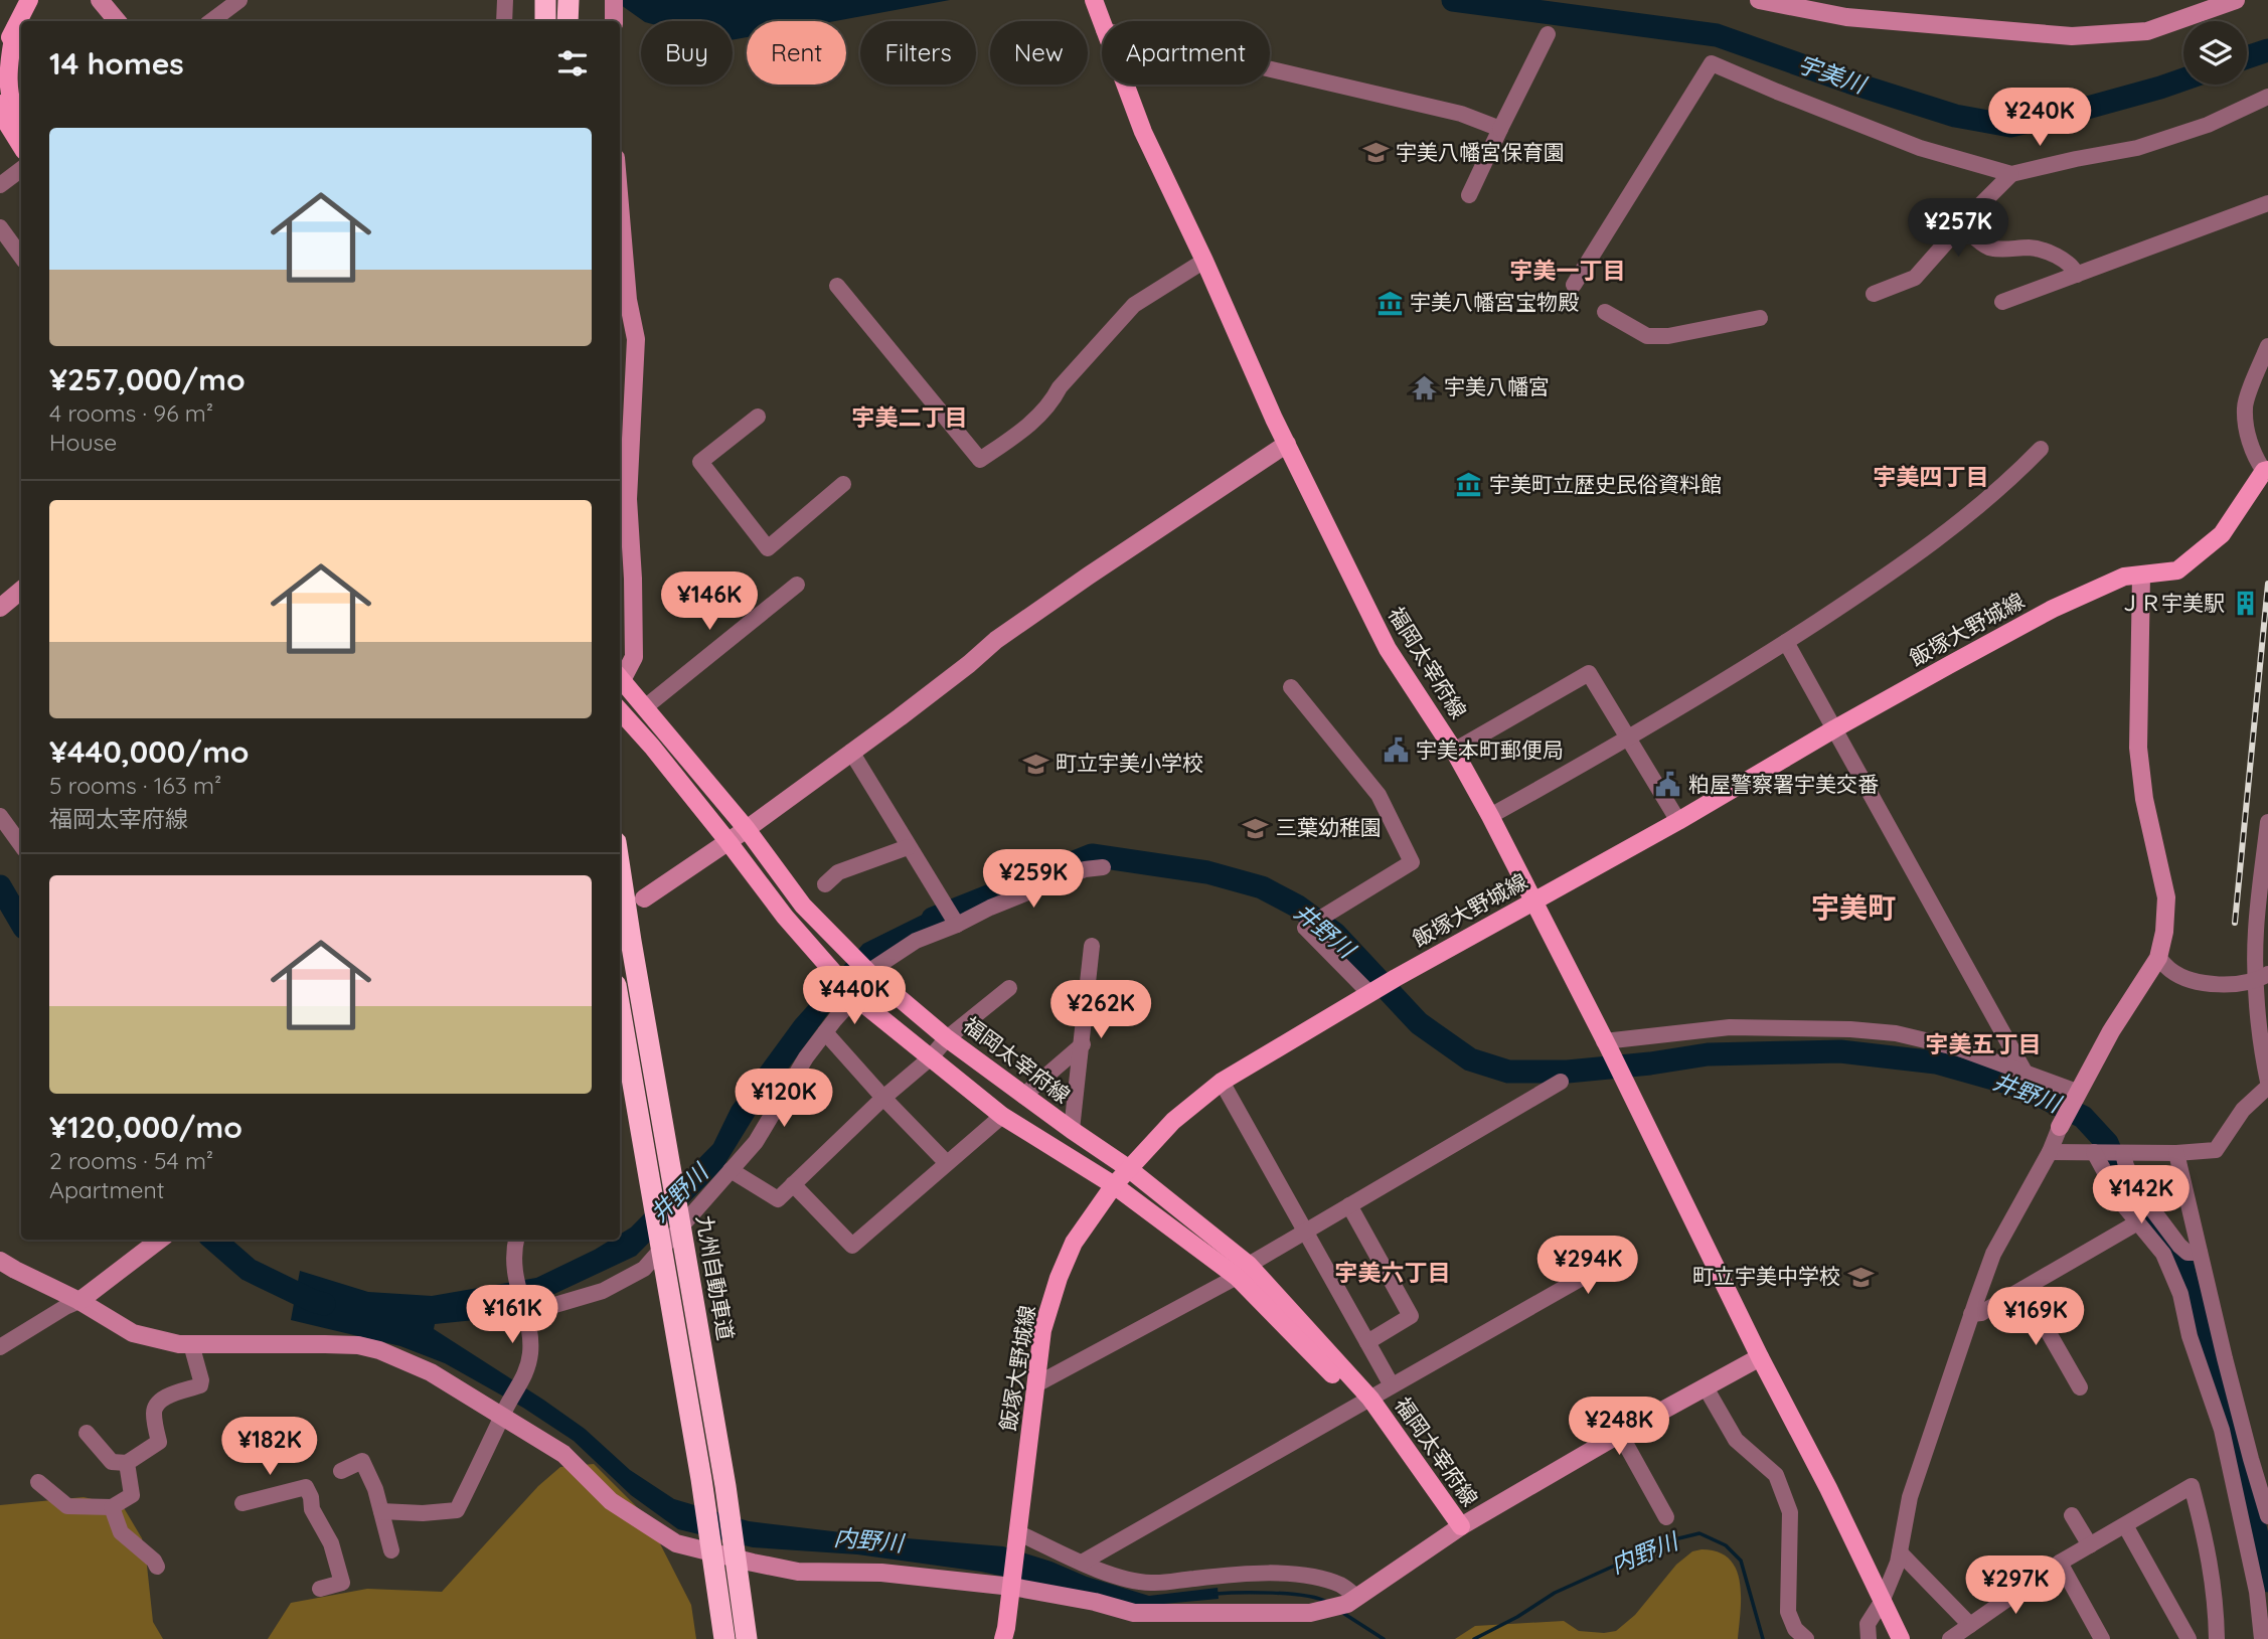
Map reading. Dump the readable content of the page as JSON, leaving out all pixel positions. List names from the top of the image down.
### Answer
{
  "streets": {
    "highway": ["九州自動車道"],
    "main road": ["飯塚大野城線", "福岡太宰府線"]
  },
  "crossings": [
    ["飯塚大野城線", "福岡太宰府線"]
  ],
  "districts": [
    "宇美一丁目",
    "宇美二丁目",
    "宇美四丁目",
    "宇美町",
    "宇美五丁目",
    "宇美六丁目"
  ],
  "water": ["宇美川", "井野川", "内野川"],
  "places": {
    "school or university": [
      "宇美八幡宮保育園",
      "町立宇美小学校",
      "三葉幼稚園",
      "町立宇美中学校"
    ],
    "museum": ["宇美八幡宮宝物殿", "宇美町立歴史民俗資料館"],
    "temple": ["宇美八幡宮"],
    "building": ["ＪＲ宇美駅"],
    "public building": ["宇美本町郵便局", "粕屋警察署宇美交番"]
  },
  "page": {
    "chip": [
      "Buy",
      "Rent",
      "Filters",
      "New",
      "Apartment"
    ],
    "heading": "14 homes",
    "price": [
      "¥240K",
      "¥257K",
      "¥146K",
      "¥259K",
      "¥440K",
      "¥262K",
      "¥120K",
      "¥142K",
      "¥294K",
      "¥161K",
      "¥169K",
      "¥248K",
      "¥182K",
      "¥297K"
    ],
    "list": [
      {
        "name": "¥257,000/mo",
        "note": "4 rooms · 96 m² · House"
      },
      {
        "name": "¥440,000/mo",
        "note": "5 rooms · 163 m² · 福岡太宰府線"
      },
      {
        "name": "¥120,000/mo",
        "note": "2 rooms · 54 m² · Apartment"
      }
    ]
  }
}
